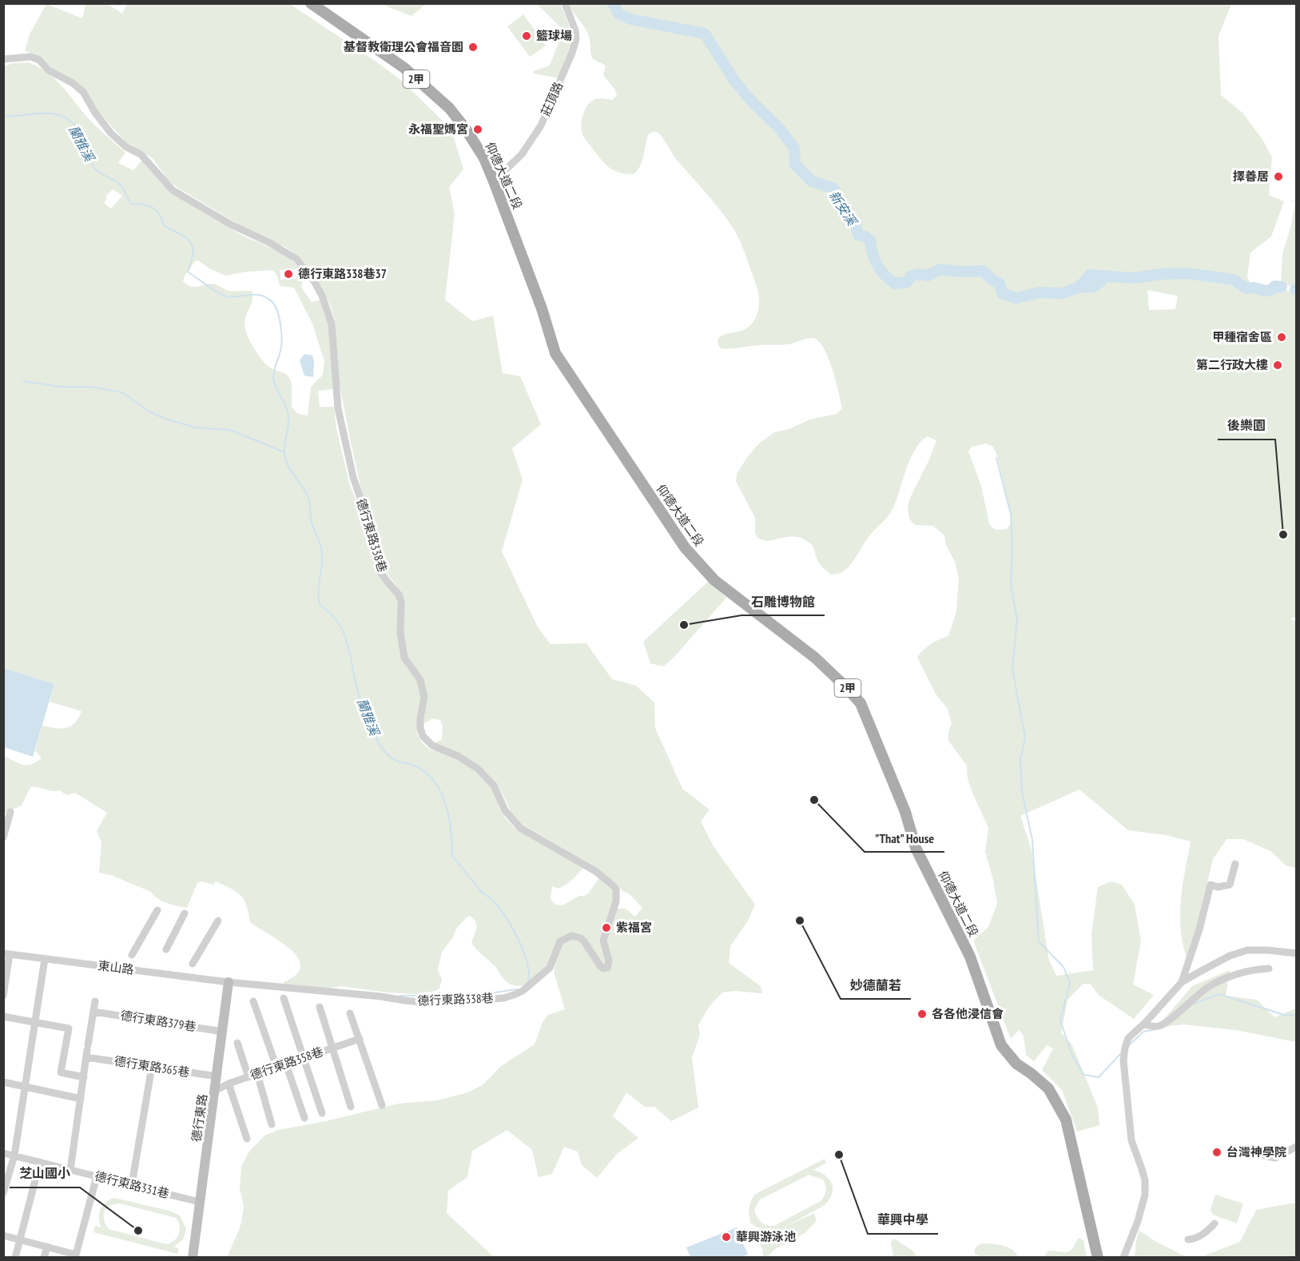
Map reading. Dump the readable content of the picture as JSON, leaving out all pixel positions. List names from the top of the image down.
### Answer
{
  "streets": {
    "main road": ["2甲", "仰德大道二段"],
    "street": [
      "莊頂路",
      "德行東路338巷",
      "東山路",
      "德行東路379巷",
      "德行東路358巷",
      "德行東路365巷",
      "德行東路",
      "德行東路331巷"
    ]
  },
  "crossings": [
    ["莊頂路", "仰德大道二段"],
    ["德行東路338巷", "東山路"],
    ["德行東路338巷", "德行東路"],
    ["東山路", "德行東路"],
    ["德行東路379巷", "德行東路"],
    ["德行東路358巷", "德行東路"],
    ["德行東路365巷", "德行東路"],
    ["德行東路", "德行東路331巷"]
  ],
  "water": ["蘭雅溪", "新安溪"],
  "places": [
    "籃球場",
    "基督教衛理公會福音園",
    "永福聖媽宮",
    "擇善居",
    "德行東路338巷37",
    "甲種宿舍區",
    "第二行政大樓",
    "後樂園",
    "石雕博物館",
    "\"That\" House",
    "妙德蘭若",
    "紫福宮",
    "各各他浸信會",
    "台灣神學院",
    "華興中學",
    "芝山國小",
    "華興游泳池"
  ]
}
